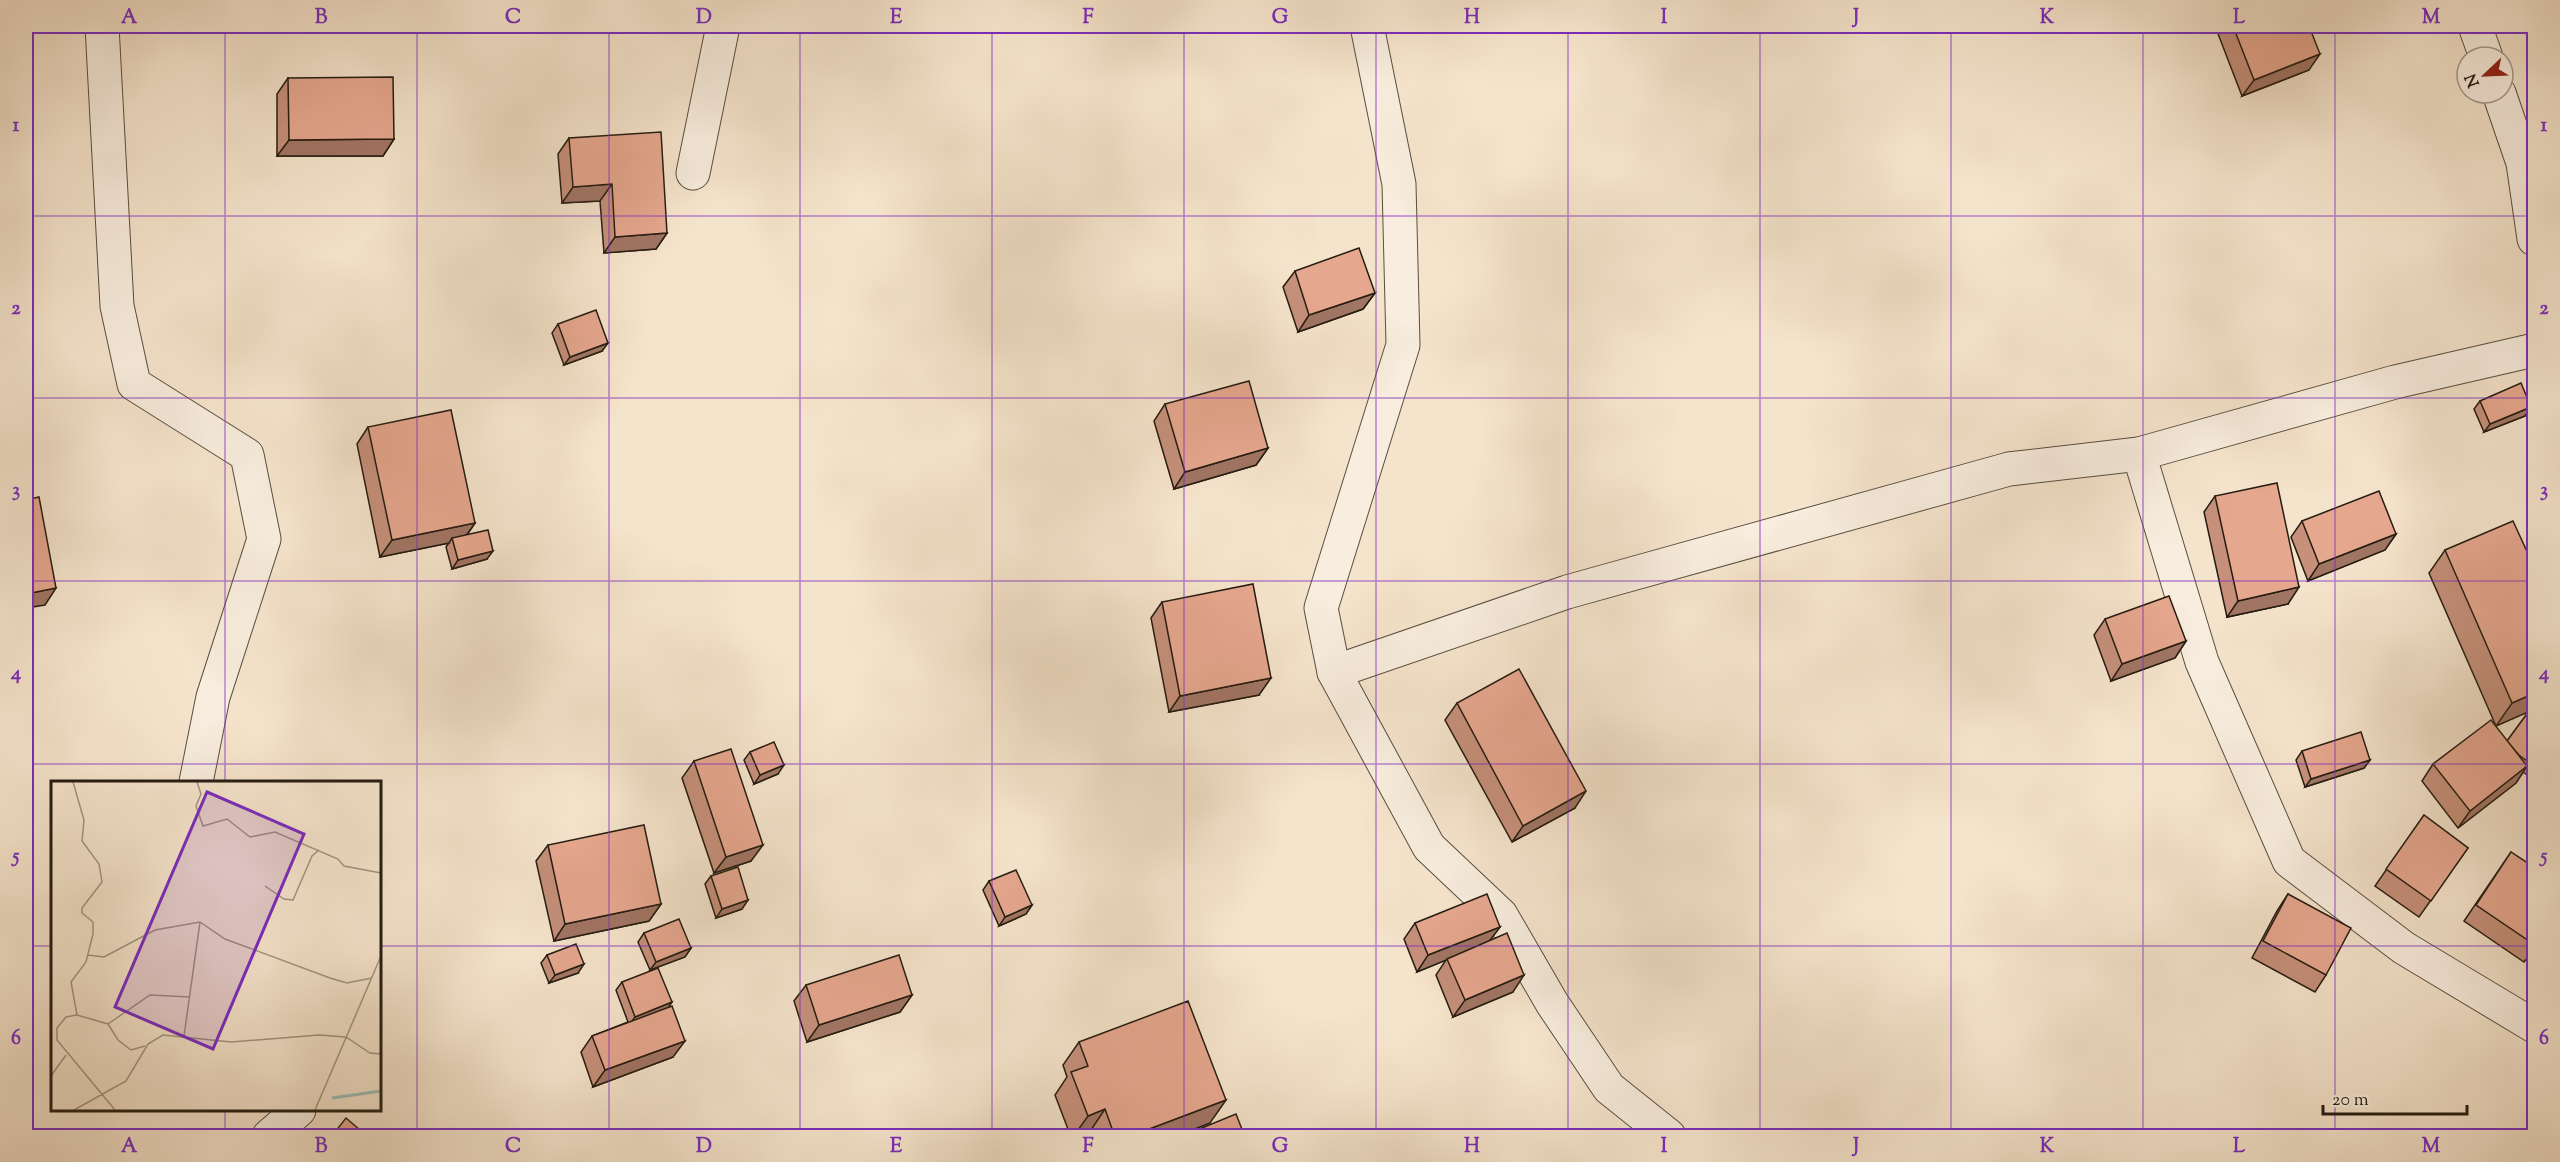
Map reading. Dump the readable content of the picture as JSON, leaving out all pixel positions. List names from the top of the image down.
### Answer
{
  "scale_bar": "20 m",
  "north": "bottom left",
  "grid": {
    "columns": [
      "A",
      "B",
      "C",
      "D",
      "E",
      "F",
      "G",
      "H",
      "I",
      "J",
      "K",
      "L",
      "M"
    ],
    "rows": [
      "1",
      "2",
      "3",
      "4",
      "5",
      "6"
    ]
  }
}
